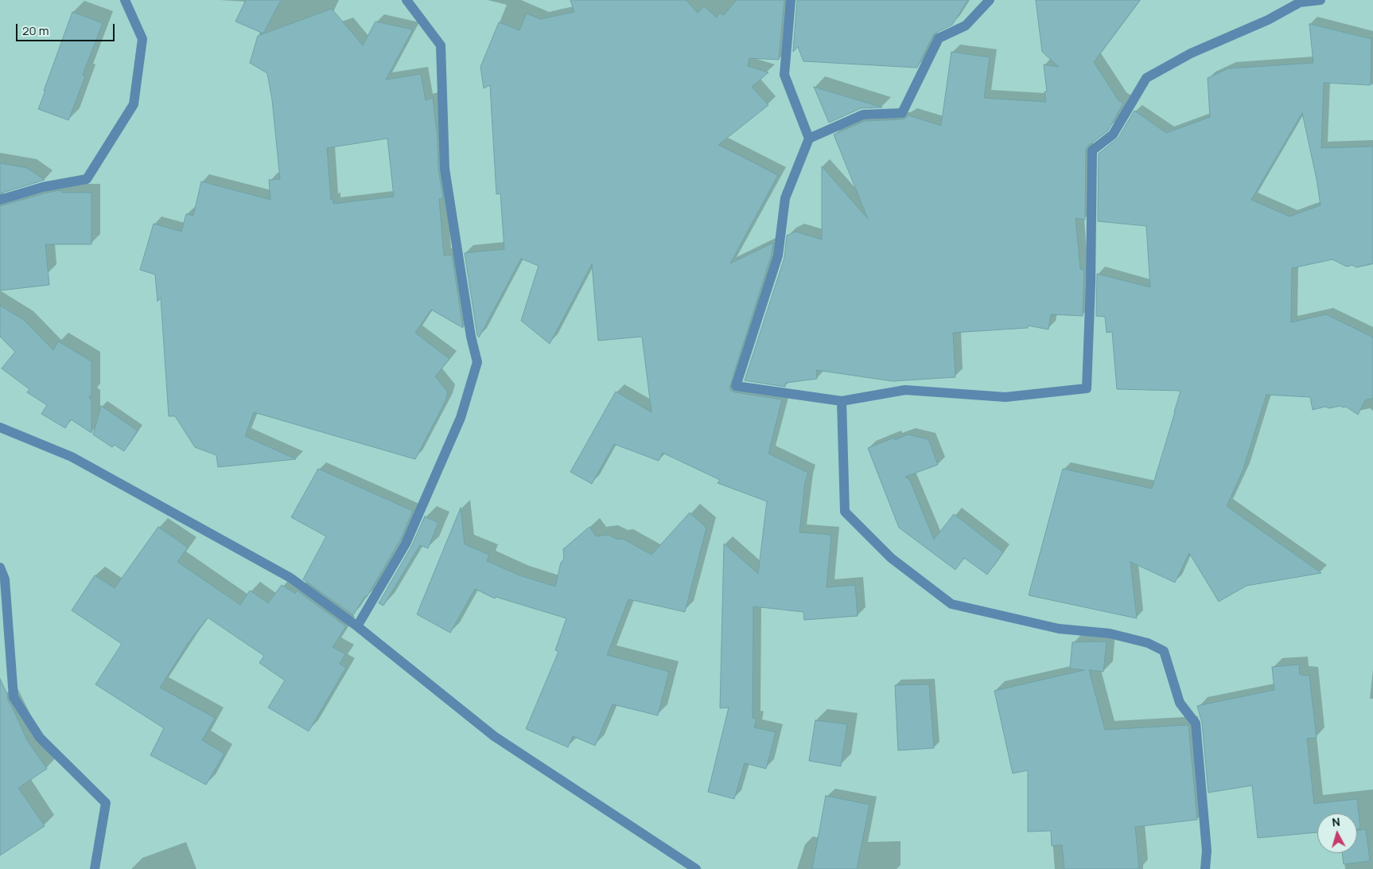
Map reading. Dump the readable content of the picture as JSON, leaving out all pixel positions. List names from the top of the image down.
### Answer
{
  "scale_bar": "20 m",
  "north": "top"
}
